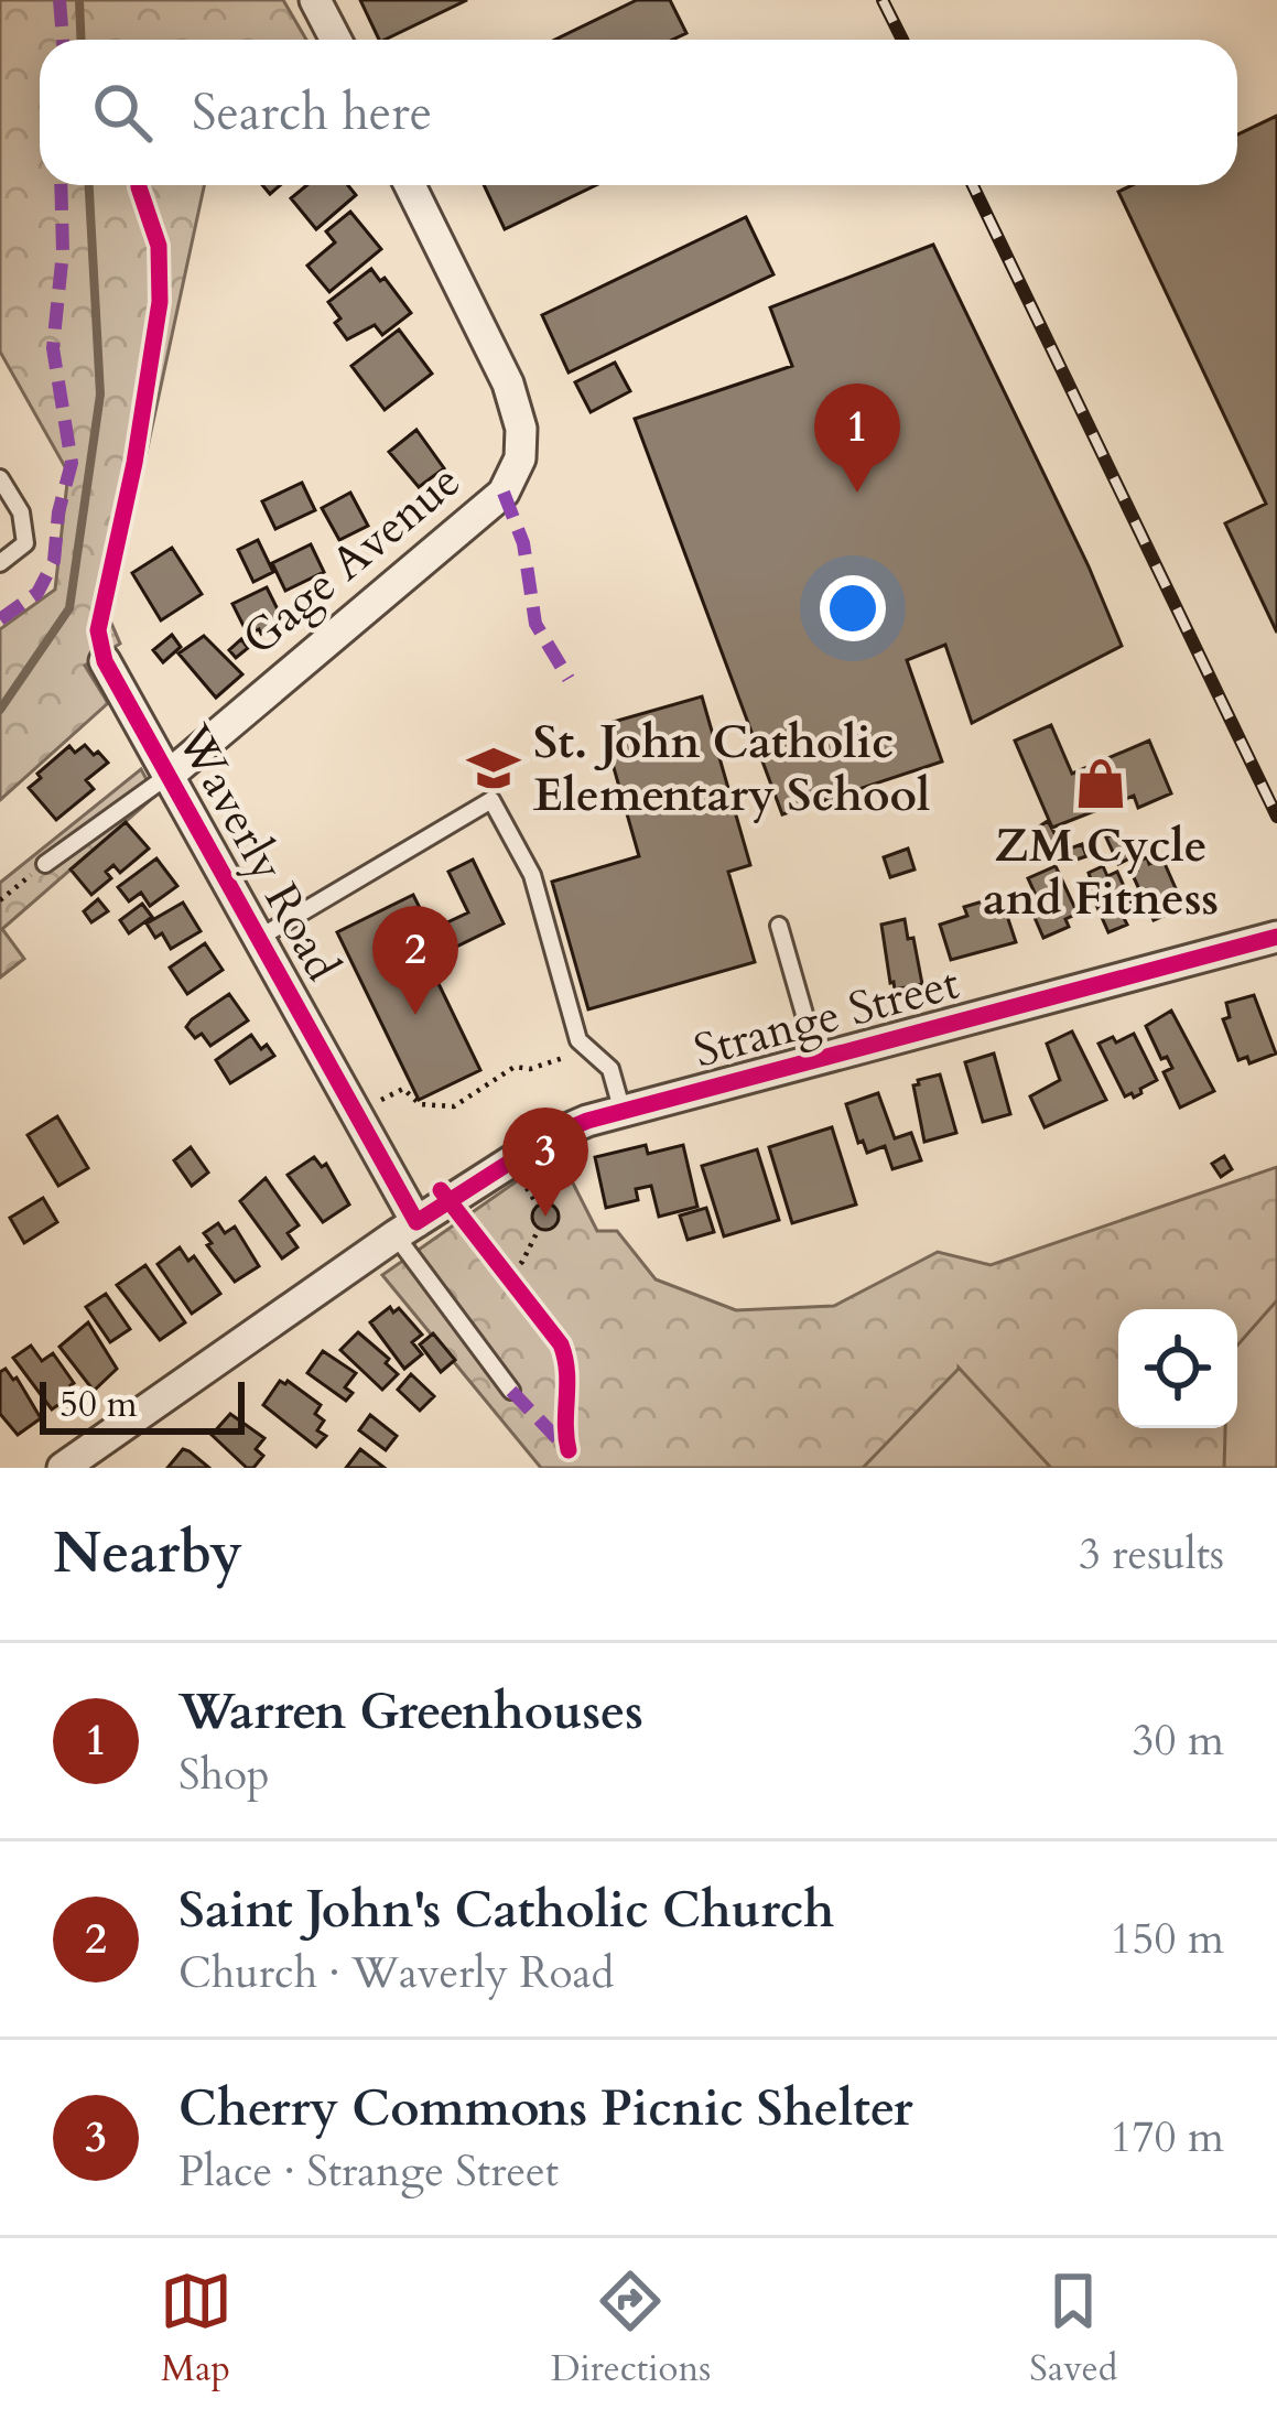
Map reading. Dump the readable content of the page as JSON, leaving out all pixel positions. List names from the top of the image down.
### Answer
{
  "streets": {
    "street": ["Gage Avenue", "Waverly Road", "Strange Street"]
  },
  "crossings": [
    ["Gage Avenue", "Waverly Road"],
    ["Waverly Road", "Strange Street"]
  ],
  "places": {
    "school or university": ["St. John Catholic Elementary School"],
    "shop": ["ZM Cycle and Fitness"]
  },
  "scale_bar": "50 m",
  "page": {
    "search": "Search here",
    "pins": ["1", "2", "3"],
    "scale": "50 m",
    "heading": ["Nearby", "3 results"],
    "list": [
      {
        "mark": "1",
        "name": "Warren Greenhouses",
        "note": "Shop",
        "value": "30 m"
      },
      {
        "mark": "2",
        "name": "Saint John's Catholic Church",
        "note": "Church · Waverly Road",
        "value": "150 m"
      },
      {
        "mark": "3",
        "name": "Cherry Commons Picnic Shelter",
        "note": "Place · Strange Street",
        "value": "170 m"
      }
    ],
    "nav": ["Map", "Directions", "Saved"]
  }
}
